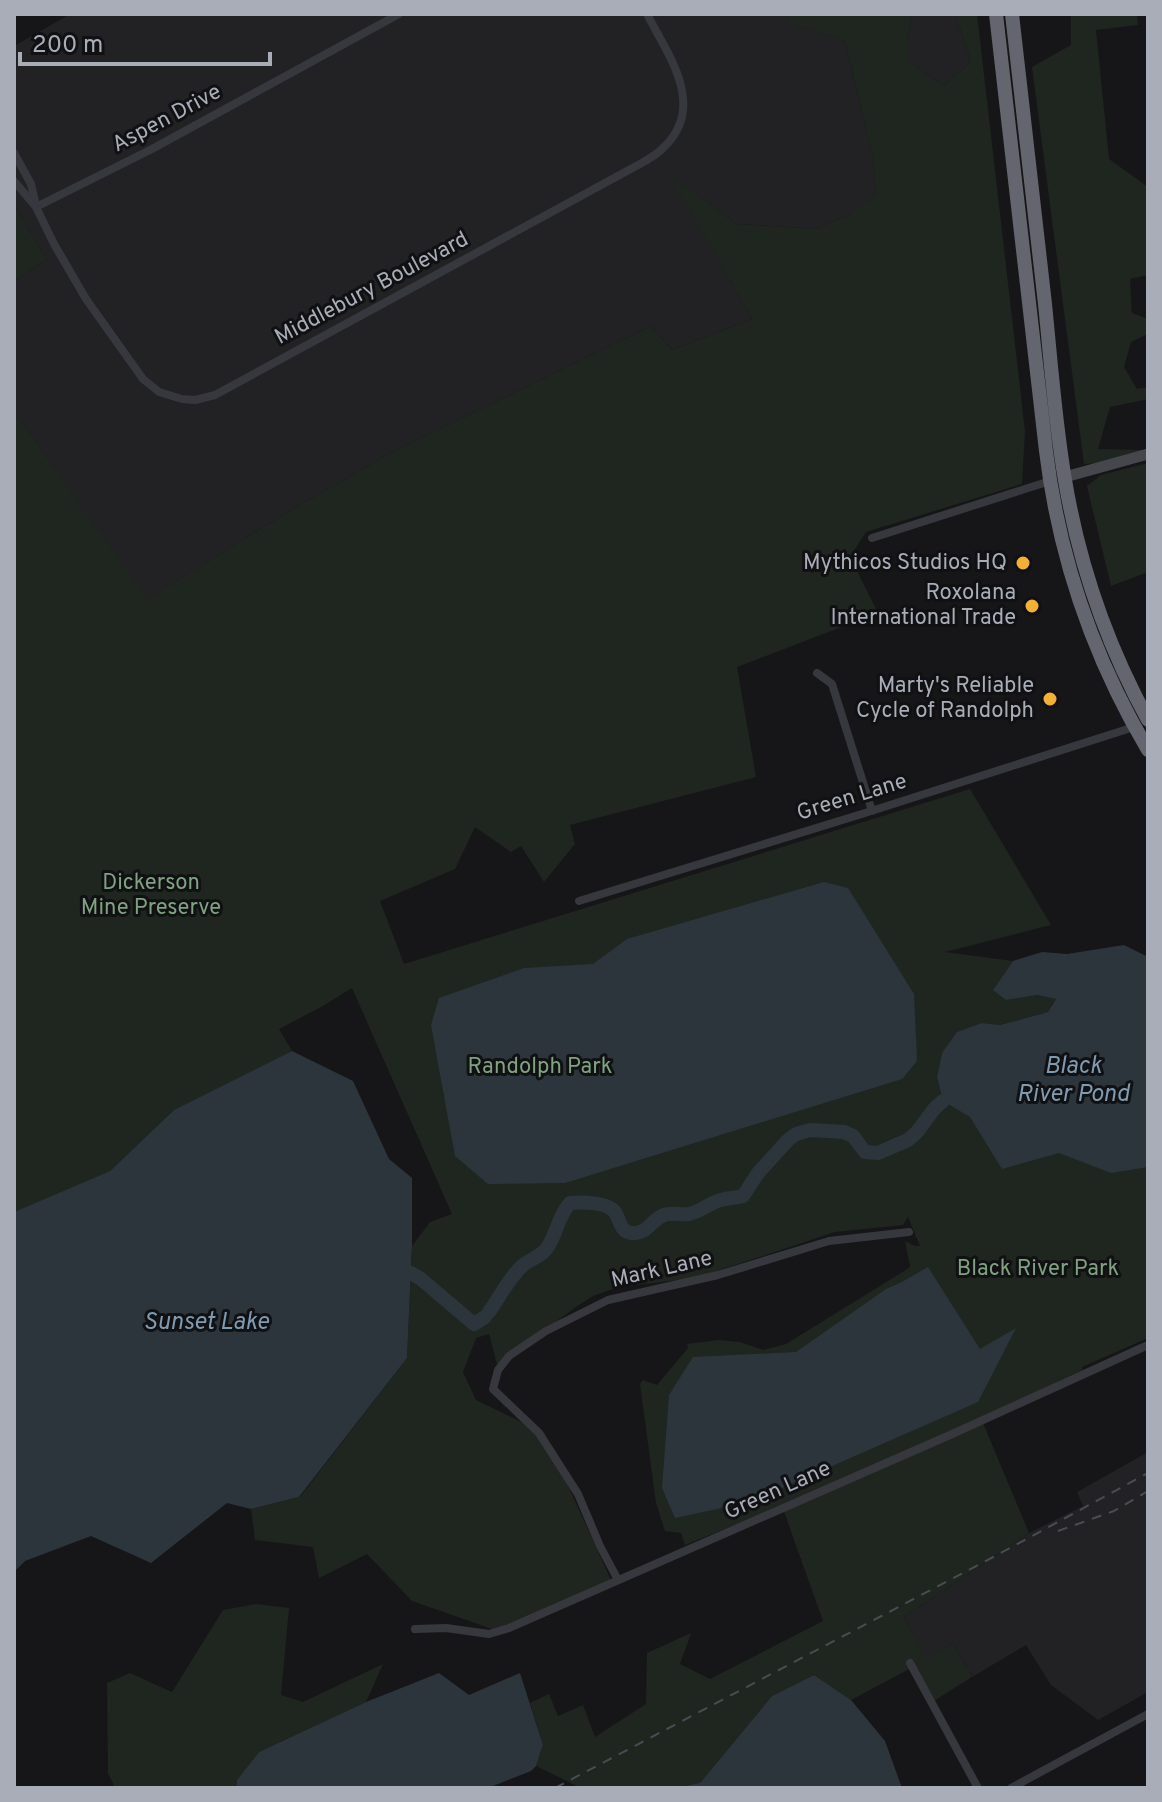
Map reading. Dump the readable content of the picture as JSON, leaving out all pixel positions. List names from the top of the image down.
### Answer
{
  "streets": {
    "street": [
      "Aspen Drive",
      "Middlebury Boulevard",
      "Green Lane",
      "Mark Lane"
    ]
  },
  "crossings": [
    ["Aspen Drive", "Middlebury Boulevard"],
    ["Green Lane", "Mark Lane"]
  ],
  "water": ["Black River Pond", "Sunset Lake"],
  "parks": ["Dickerson Mine Preserve", "Randolph Park", "Black River Park"],
  "places": ["Mythicos Studios HQ", "Roxolana International Trade", "Marty's Reliable Cycle of Randolph"],
  "scale_bar": "200 m"
}
